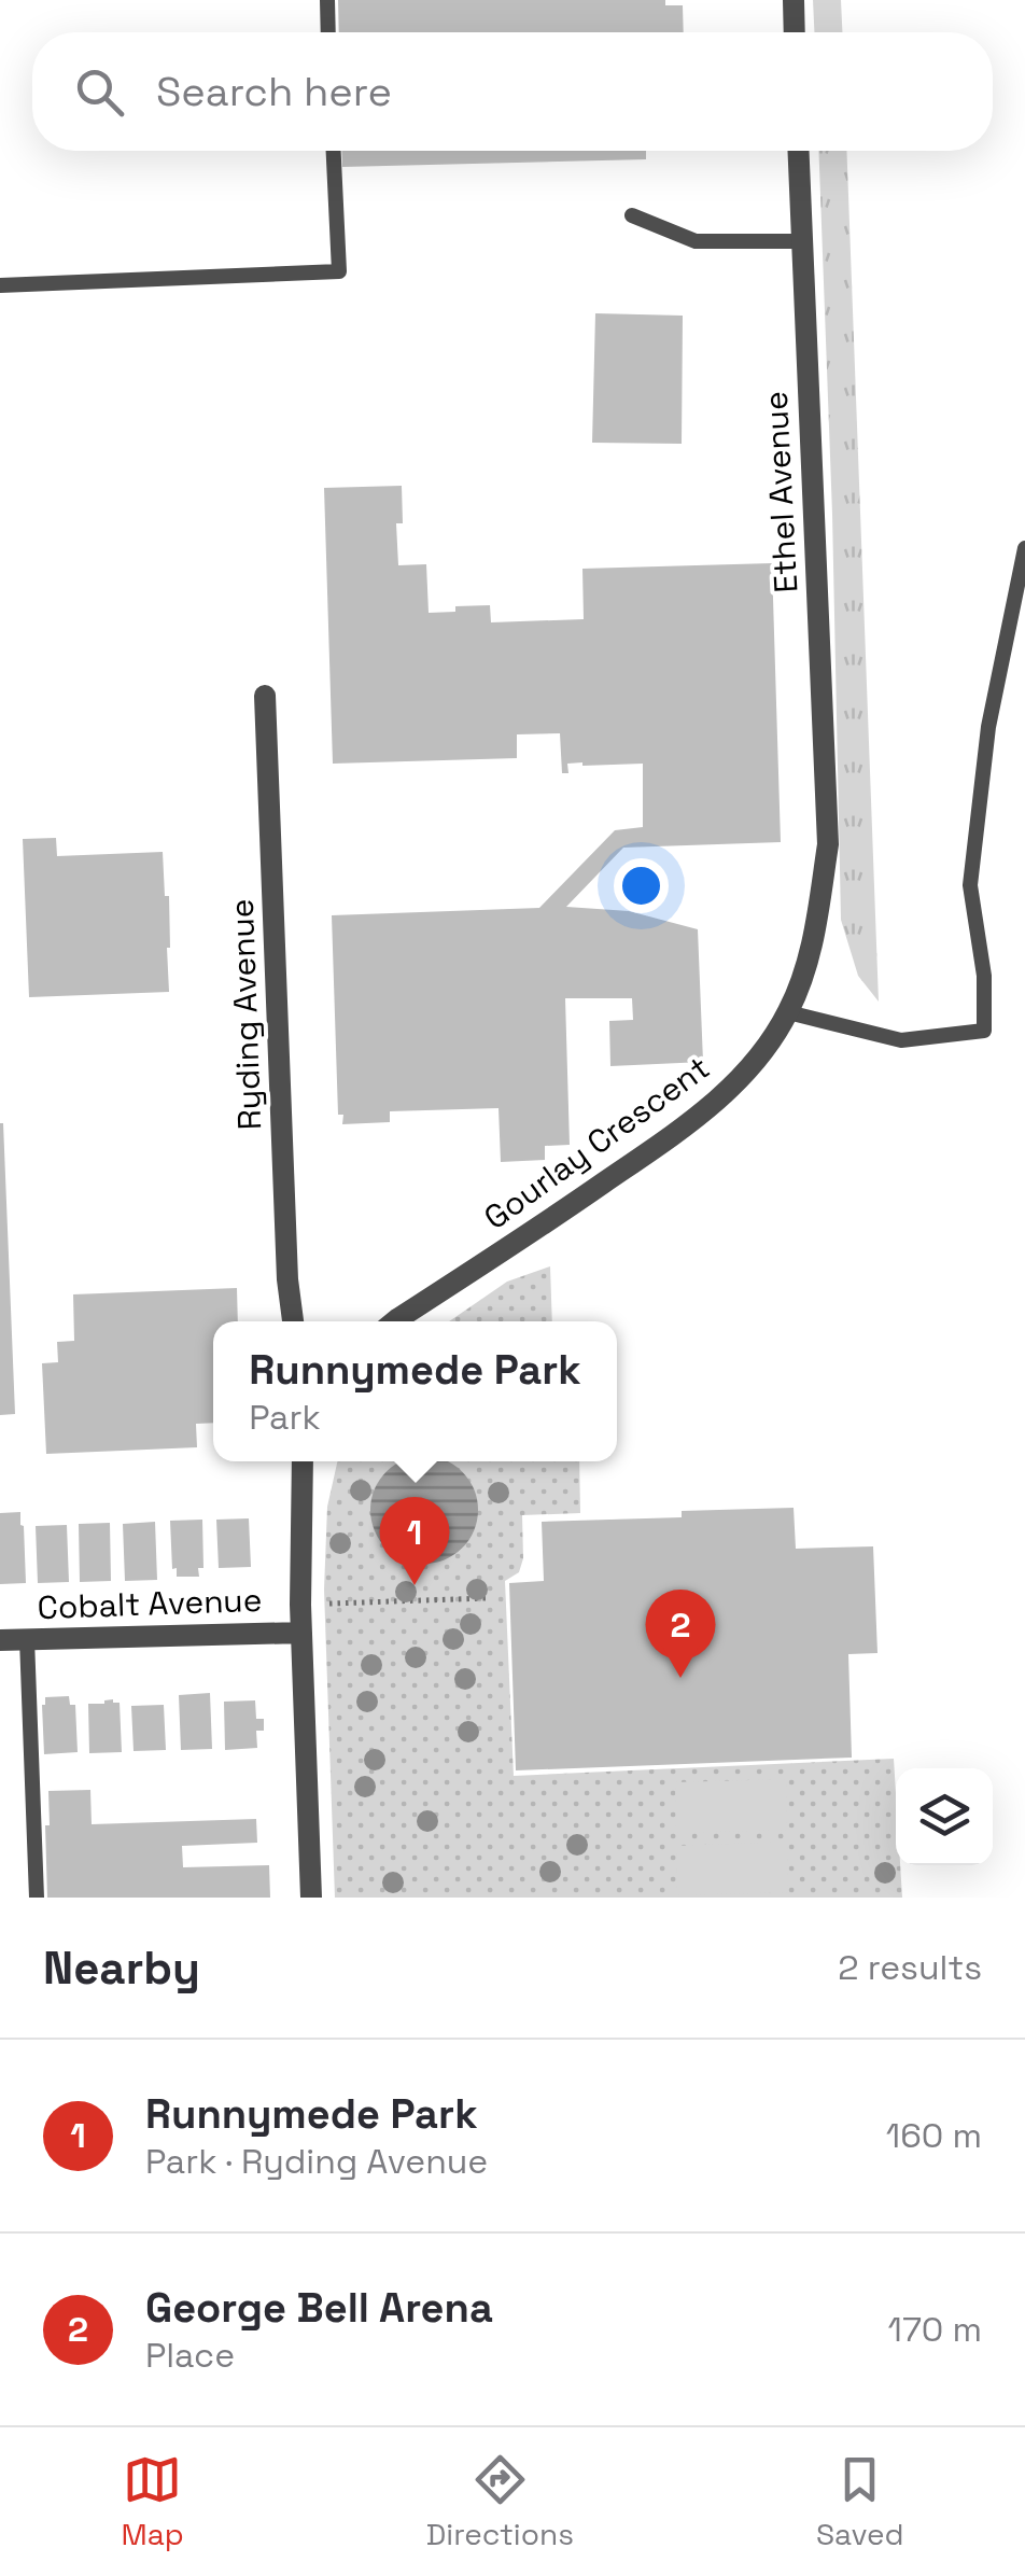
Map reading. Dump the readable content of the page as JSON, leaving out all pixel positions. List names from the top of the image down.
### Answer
{
  "streets": {
    "street": [
      "Ethel Avenue",
      "Ryding Avenue",
      "Gourlay Crescent",
      "Cobalt Avenue"
    ]
  },
  "crossings": [
    ["Ethel Avenue", "Gourlay Crescent"]
  ],
  "page": {
    "search": "Search here",
    "popup": ["Runnymede Park", "Park"],
    "pins": ["1", "2"],
    "heading": ["Nearby", "2 results"],
    "list": [
      {
        "mark": "1",
        "name": "Runnymede Park",
        "note": "Park · Ryding Avenue",
        "value": "160 m"
      },
      {
        "mark": "2",
        "name": "George Bell Arena",
        "note": "Place",
        "value": "170 m"
      }
    ],
    "nav": ["Map", "Directions", "Saved"]
  }
}
